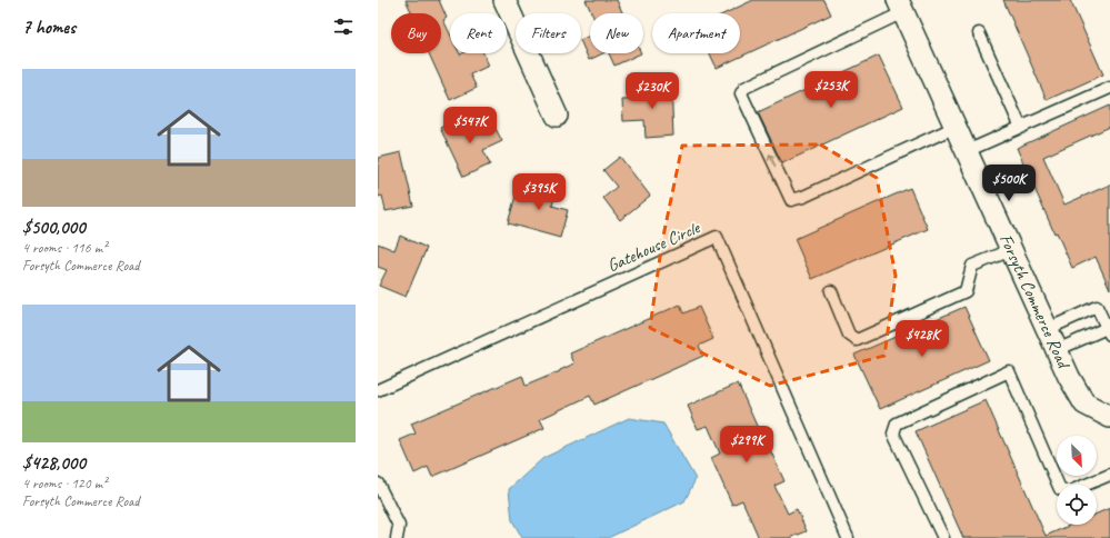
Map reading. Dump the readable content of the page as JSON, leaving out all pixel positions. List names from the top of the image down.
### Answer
{
  "streets": {
    "street": ["Forsyth Commerce Road"],
    "lane": ["Gatehouse Circle"]
  },
  "north": "bottom right",
  "page": {
    "heading": "7 homes",
    "chip": [
      "Buy",
      "Rent",
      "Filters",
      "New",
      "Apartment"
    ],
    "list": [
      {
        "name": "$500,000",
        "note": "4 rooms · 116 m² · Forsyth Commerce Road"
      },
      {
        "name": "$428,000",
        "note": "4 rooms · 120 m² · Forsyth Commerce Road"
      }
    ],
    "price": [
      "$253K",
      "$230K",
      "$547K",
      "$500K",
      "$395K",
      "$428K",
      "$299K"
    ]
  }
}
